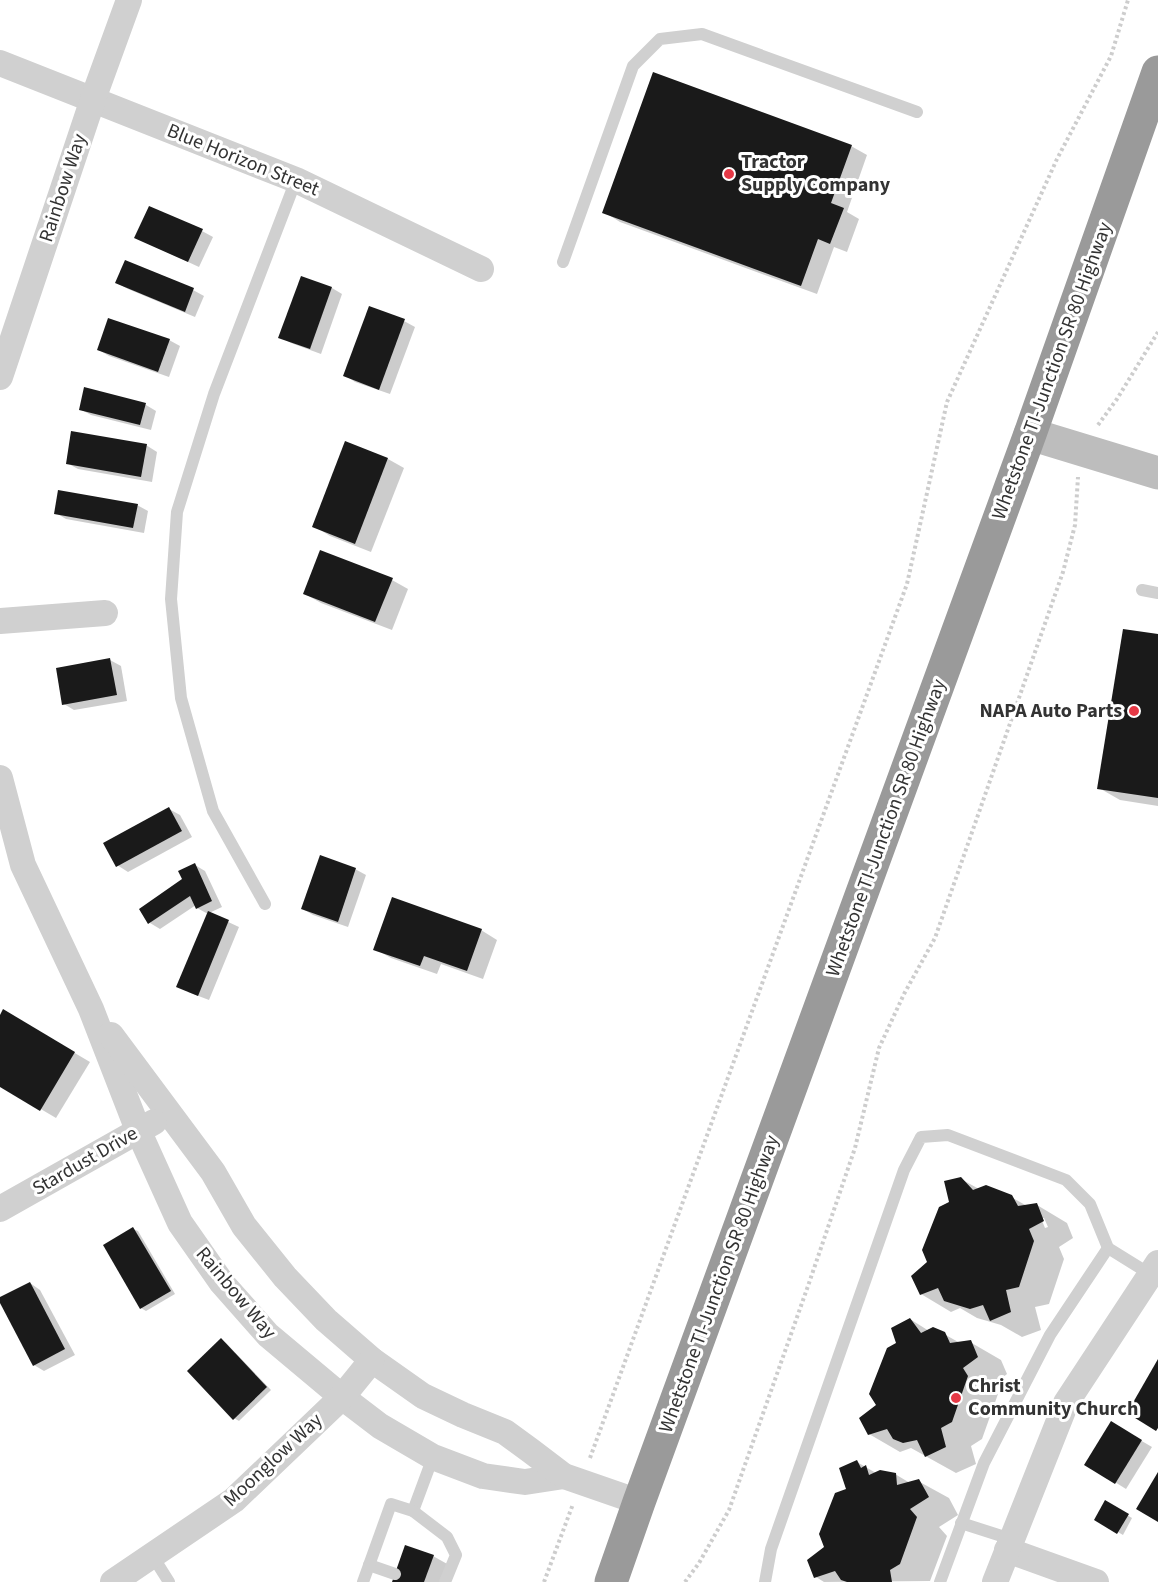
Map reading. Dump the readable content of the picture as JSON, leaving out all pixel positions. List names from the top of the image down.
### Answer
{
  "streets": {
    "highway": ["Whetstone TI-Junction SR 80 Highway"],
    "street": [
      "Blue Horizon Street",
      "Rainbow Way",
      "Stardust Drive",
      "Moonglow Way"
    ]
  },
  "crossings": [
    ["Blue Horizon Street", "Rainbow Way"],
    ["Rainbow Way", "Whetstone TI-Junction SR 80 Highway"],
    ["Rainbow Way", "Stardust Drive"],
    ["Rainbow Way", "Moonglow Way"]
  ],
  "places": ["Tractor Supply Company", "NAPA Auto Parts", "Christ Community Church"]
}
